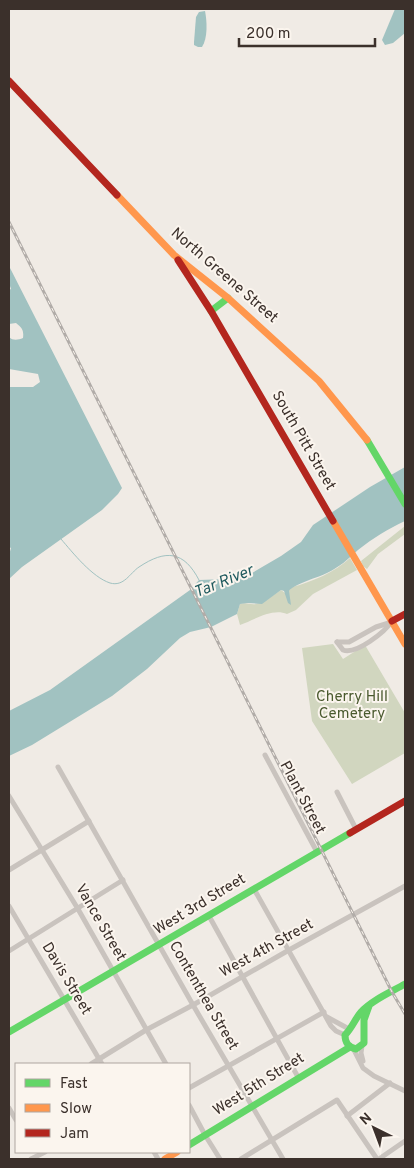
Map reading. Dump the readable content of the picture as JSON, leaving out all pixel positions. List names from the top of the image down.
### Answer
{
  "streets": {
    "main road": [
      "North Greene Street",
      "South Pitt Street",
      "West 3rd Street",
      "West 5th Street"
    ],
    "street": [
      "Plant Street",
      "Vance Street",
      "West 4th Street",
      "Davis Street",
      "Contenthea Street"
    ]
  },
  "crossings": [
    ["North Greene Street", "South Pitt Street"],
    ["Plant Street", "West 3rd Street"],
    ["West 3rd Street", "Vance Street"],
    ["West 3rd Street", "Davis Street"],
    ["West 3rd Street", "Contenthea Street"],
    ["Vance Street", "West 4th Street"],
    ["West 4th Street", "Davis Street"],
    ["West 4th Street", "Contenthea Street"],
    ["Contenthea Street", "West 5th Street"]
  ],
  "water": ["Tar River"],
  "parks": ["Cherry Hill Cemetery"],
  "legend": ["Fast", "Slow", "Jam"],
  "scale_bar": "200 m",
  "north": "top left"
}
